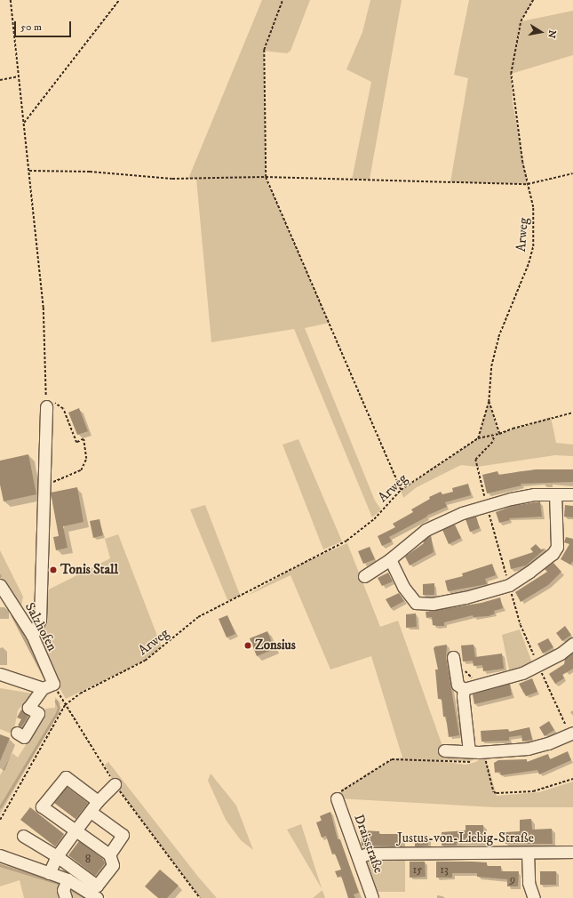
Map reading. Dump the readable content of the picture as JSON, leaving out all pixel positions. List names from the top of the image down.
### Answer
{
  "streets": {
    "street": ["Salzhofen", "Justus-von-Liebig-Straße", "Draisstraße"],
    "path": ["Arweg"]
  },
  "crossings": [
    ["Justus-von-Liebig-Straße", "Draisstraße"]
  ],
  "places": ["Tonis Stall", "Zonsius"],
  "house_numbers": [
    "8",
    "15",
    "13",
    "9"
  ],
  "scale_bar": "50 m",
  "north": "right"
}
